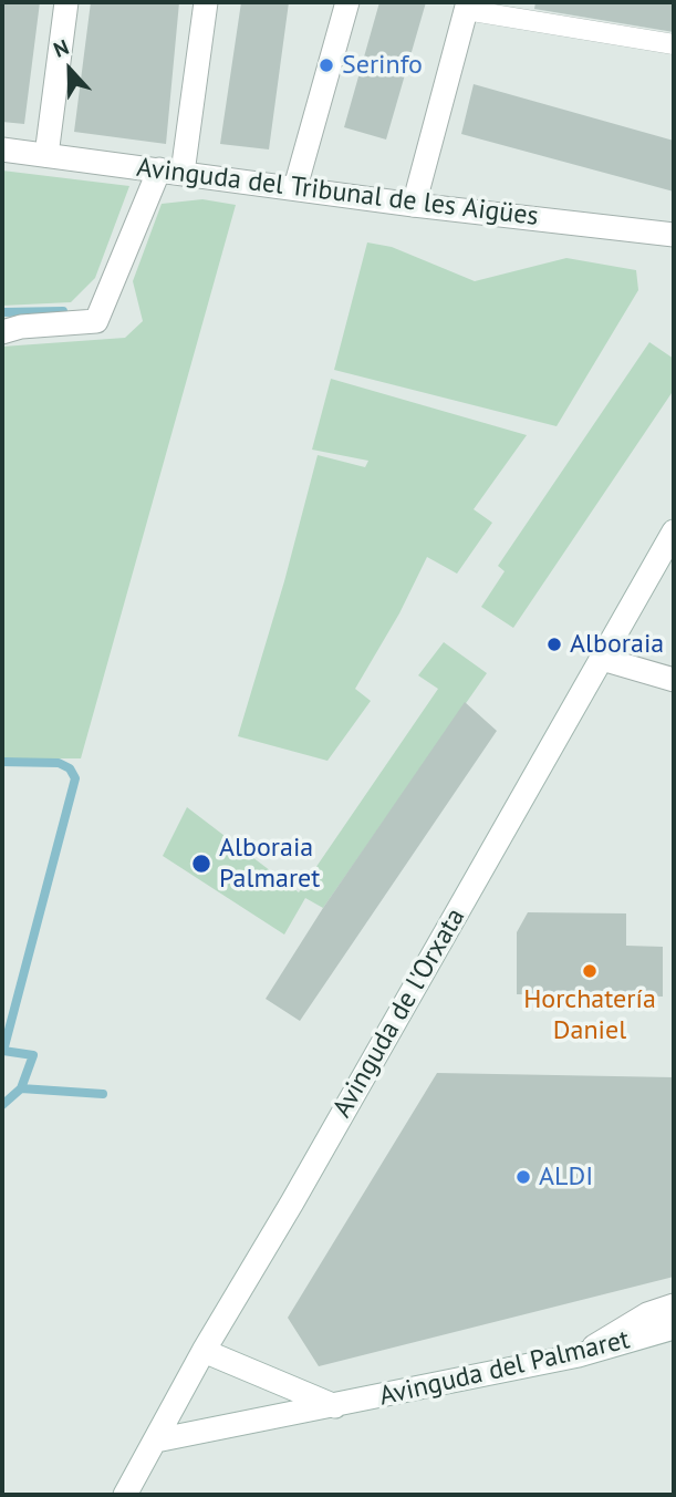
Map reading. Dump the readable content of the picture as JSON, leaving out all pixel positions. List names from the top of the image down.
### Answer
{
  "streets": {
    "street": ["Avinguda del Tribunal de les Aigües", "Avinguda de l'Orxata", "Avinguda del Palmaret"]
  },
  "crossings": [
    ["Avinguda de l'Orxata", "Avinguda del Palmaret"]
  ],
  "places": [
    "Serinfo",
    "Alboraia",
    "Alboraia Palmaret",
    "Horchatería Daniel",
    "ALDI"
  ],
  "north": "top"
}
